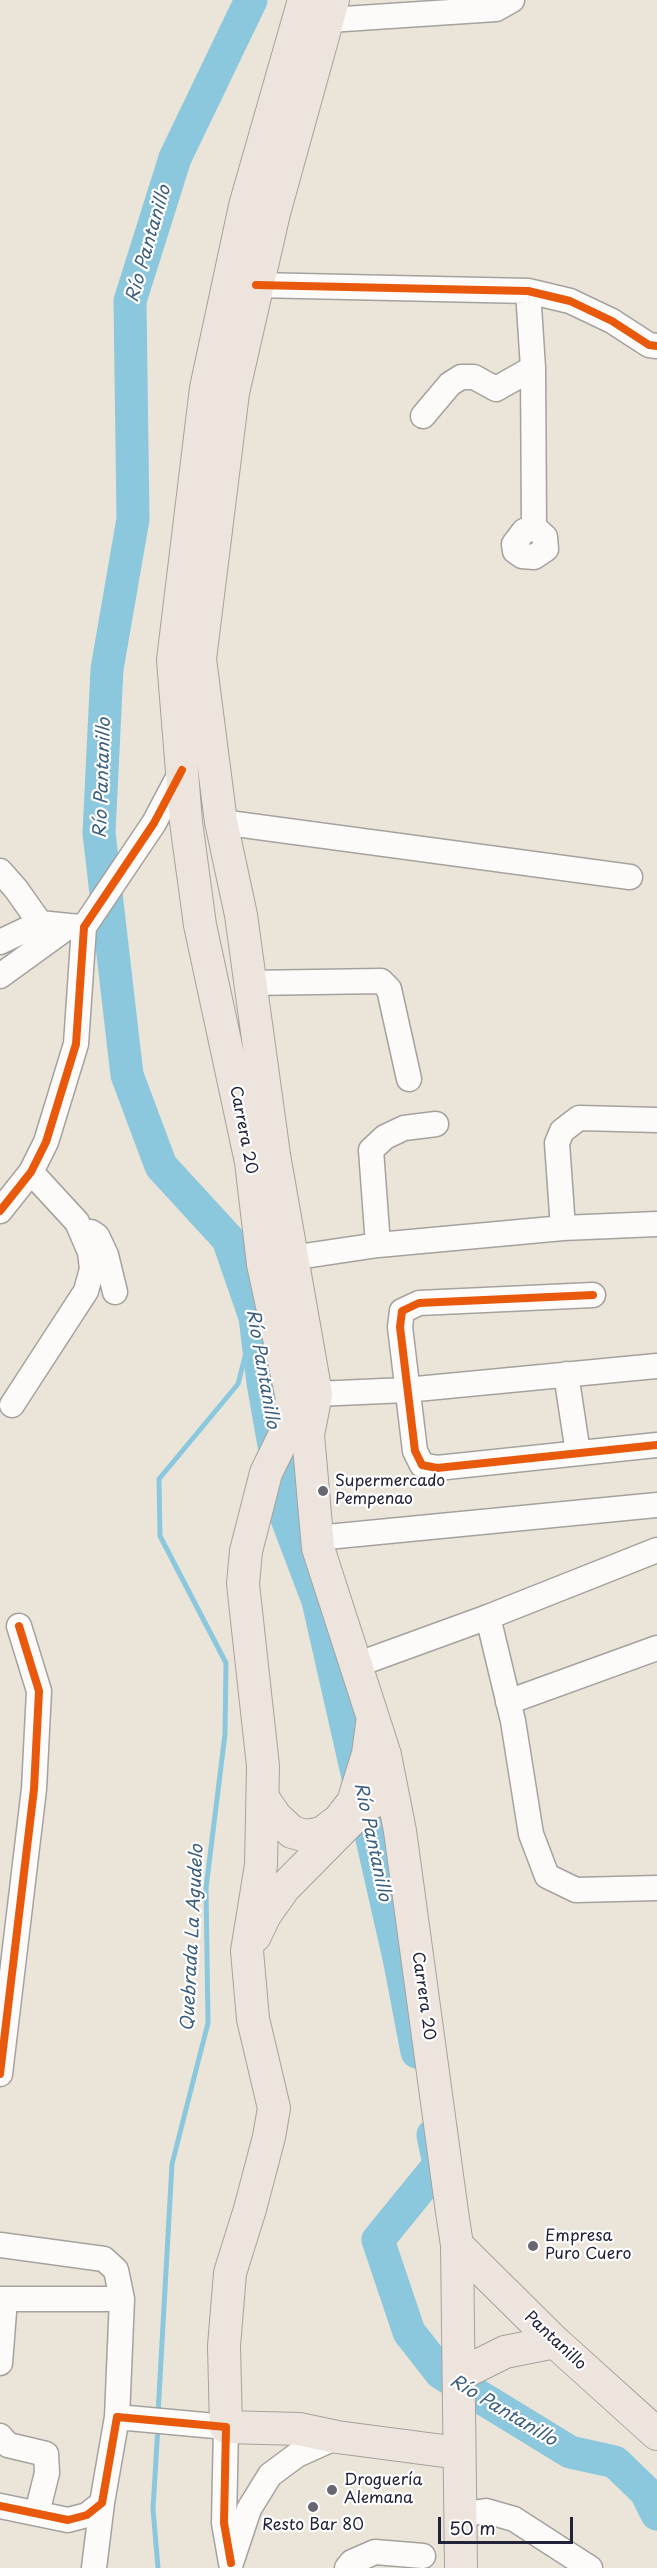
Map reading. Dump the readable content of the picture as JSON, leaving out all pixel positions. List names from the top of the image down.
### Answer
{
  "streets": {
    "main road": ["Carrera 20", "Pantanillo"]
  },
  "crossings": [
    ["Carrera 20", "Pantanillo"]
  ],
  "water": ["Río Pantanillo", "Quebrada La Agudelo"],
  "places": [
    "Supermercado Pempenao",
    "Empresa Puro Cuero",
    "Droguería Alemana",
    "Resto Bar 80"
  ],
  "scale_bar": "50 m"
}
